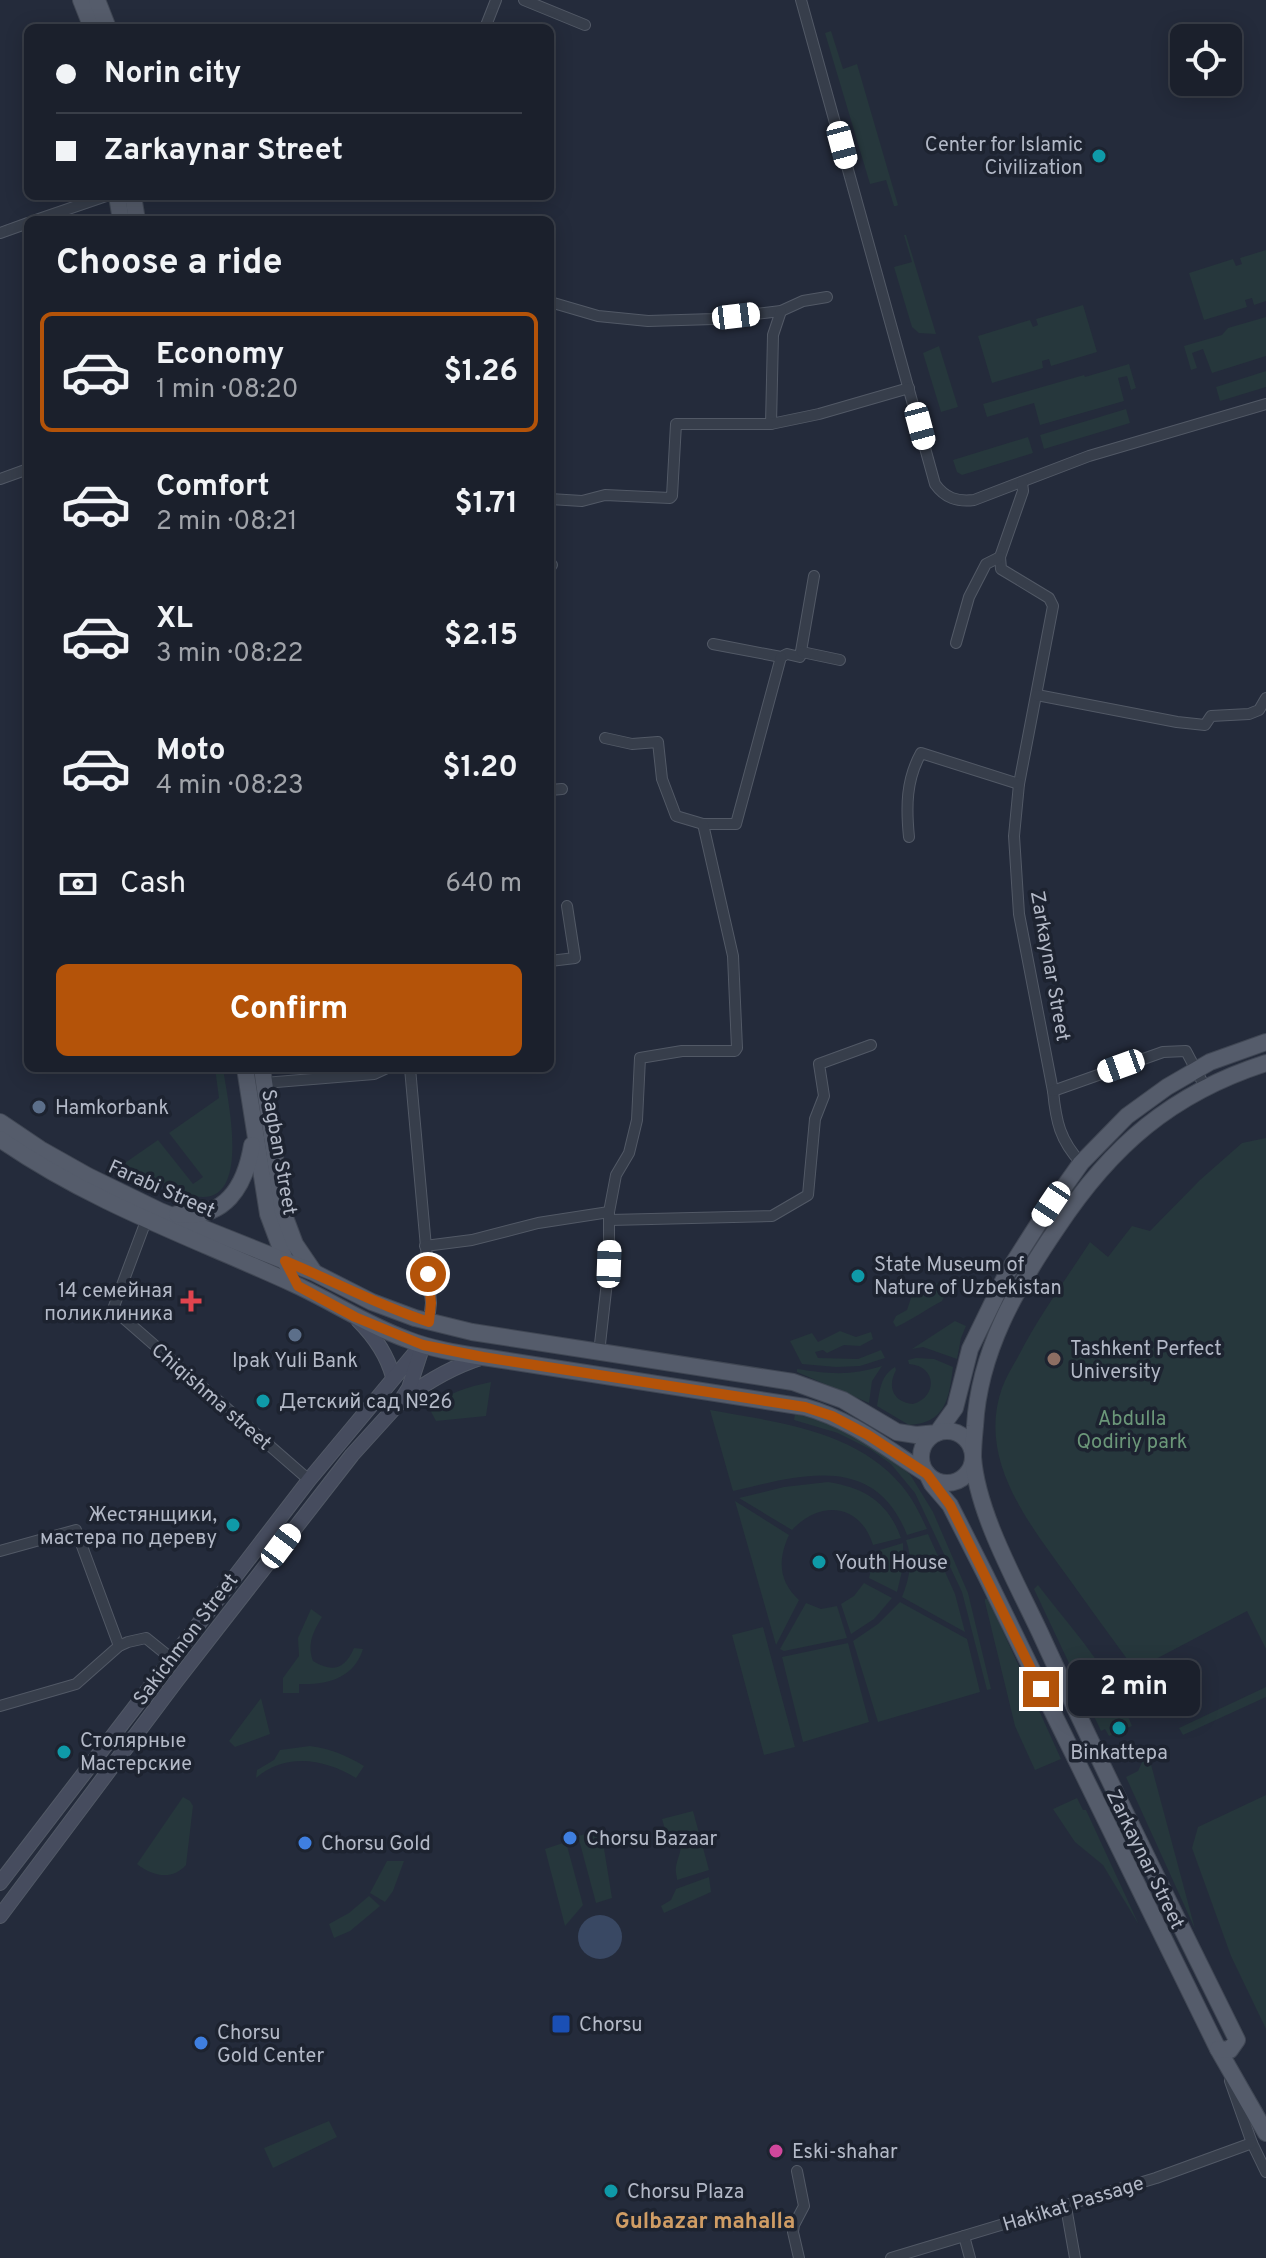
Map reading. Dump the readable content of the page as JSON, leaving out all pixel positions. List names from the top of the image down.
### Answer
{
  "streets": {
    "main road": [
      "Zarkaynar Street",
      "Sagban Street",
      "Farabi Street",
      "Sakichmon Street"
    ],
    "street": ["Chiqishma street", "Hakikat Passage"]
  },
  "crossings": [
    ["Zarkaynar Street", "Sagban Street"],
    ["Zarkaynar Street", "Farabi Street"],
    ["Zarkaynar Street", "Sakichmon Street"],
    ["Zarkaynar Street", "Hakikat Passage"],
    ["Sagban Street", "Farabi Street"],
    ["Farabi Street", "Chiqishma street"],
    ["Chiqishma street", "Sakichmon Street"]
  ],
  "districts": ["Gulbazar mahalla"],
  "parks": ["Abdulla Qodiriy park"],
  "places": {
    "other": [
      "Center for Islamic Civilization",
      "Hamkorbank",
      "State Museum of Nature of Uzbekistan",
      "Ipak Yuli Bank",
      "Tashkent Perfect University",
      "Детский сад №26",
      "Жестянщики, мастера по дереву",
      "Youth House",
      "Binkattepa",
      "Столярные Мастерские",
      "Chorsu Bazaar",
      "Chorsu Gold",
      "Chorsu Gold Center",
      "Eski-shahar",
      "Chorsu Plaza"
    ],
    "health": ["14 семейная поликлиника"],
    "transit": ["Chorsu"]
  },
  "page": {
    "banner": ["Norin city", "Zarkaynar Street"],
    "heading": "Choose a ride",
    "list": [
      {
        "name": "Economy",
        "note": "1 min · 08:20",
        "value": "$1.26"
      },
      {
        "name": "Comfort",
        "note": "2 min · 08:21",
        "value": "$1.71"
      },
      {
        "name": "XL",
        "note": "3 min · 08:22",
        "value": "$2.15"
      },
      {
        "name": "Moto",
        "note": "4 min · 08:23",
        "value": "$1.20"
      }
    ],
    "pay": ["Cash", "640 m"],
    "buttons": "Confirm",
    "bubble": "2 min"
  }
}
